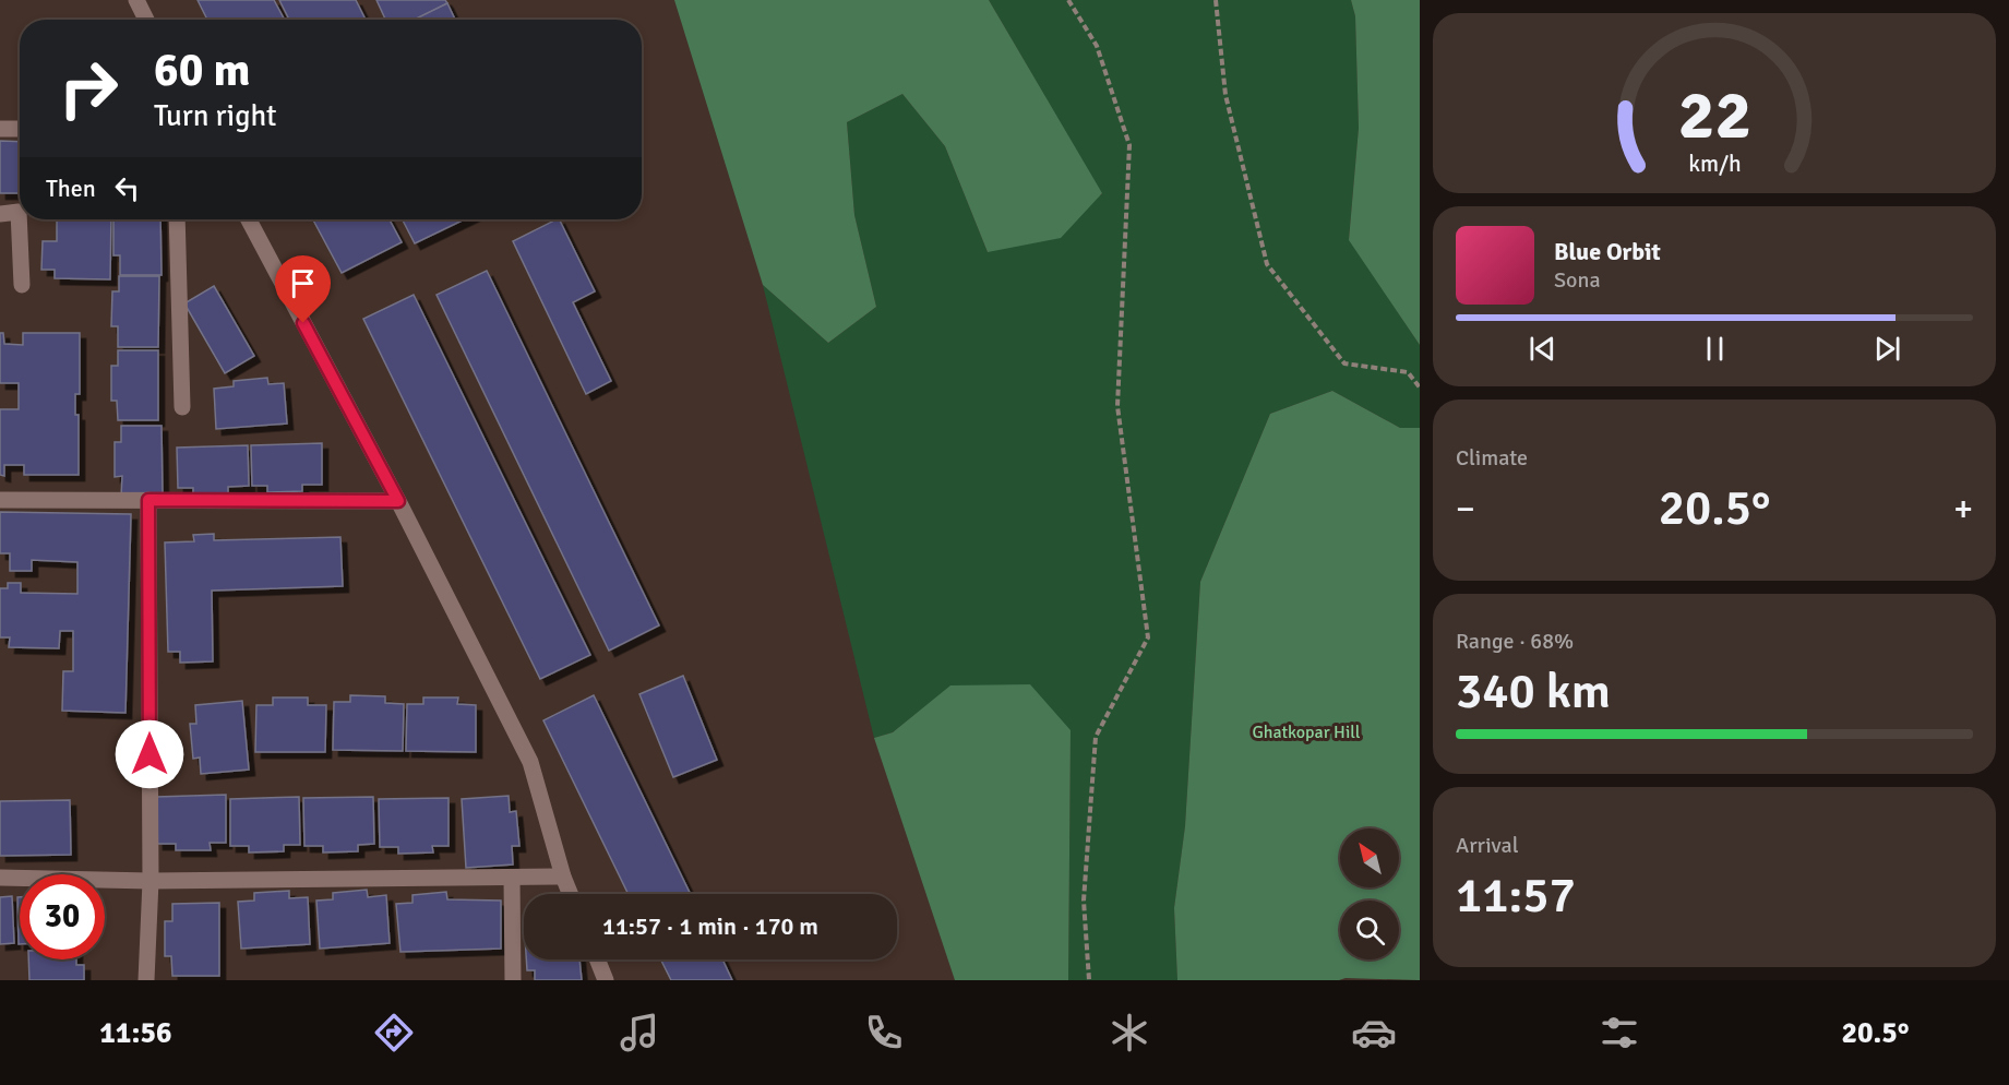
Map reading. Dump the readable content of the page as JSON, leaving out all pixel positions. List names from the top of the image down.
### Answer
{
  "parks": ["Ghatkopar Hill"],
  "north": "top left",
  "page": {
    "turn": ["60 m", "Turn right"],
    "then": "Then",
    "song": ["Blue Orbit", "Sona"],
    "tile": [
      "Climate",
      ["Range · 68%", "340 km"],
      ["Arrival", "11:57"]
    ],
    "heat": ["−", "20.5°", "+"],
    "limit": "30",
    "trip": "11:57 · 1 min · 170 m",
    "tabs": ["11:56", "20.5°"],
    "gauge": ["22", "km/h"]
  }
}
